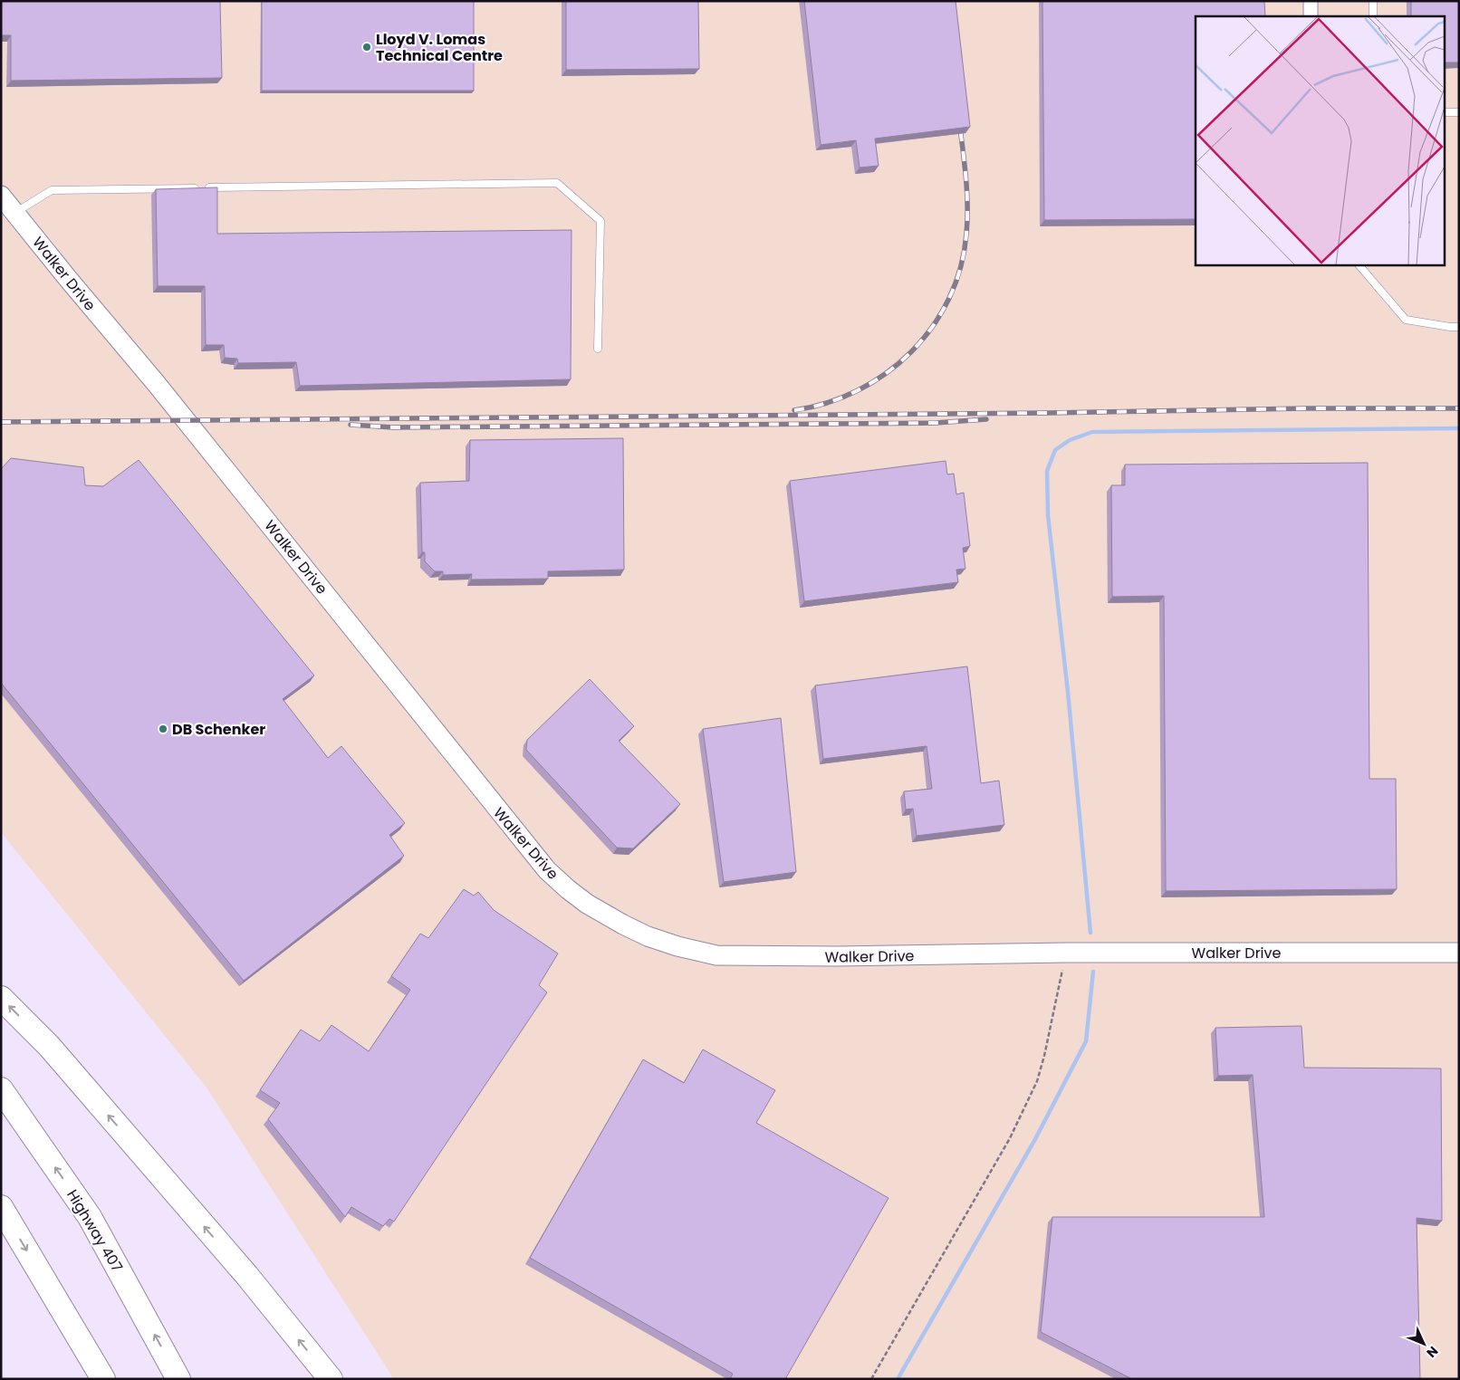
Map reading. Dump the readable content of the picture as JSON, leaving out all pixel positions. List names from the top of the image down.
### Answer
{
  "streets": {
    "highway": ["Highway 407"],
    "street": ["Walker Drive"]
  },
  "places": ["Lloyd V. Lomas Technical Centre", "DB Schenker"],
  "north": "bottom right"
}
